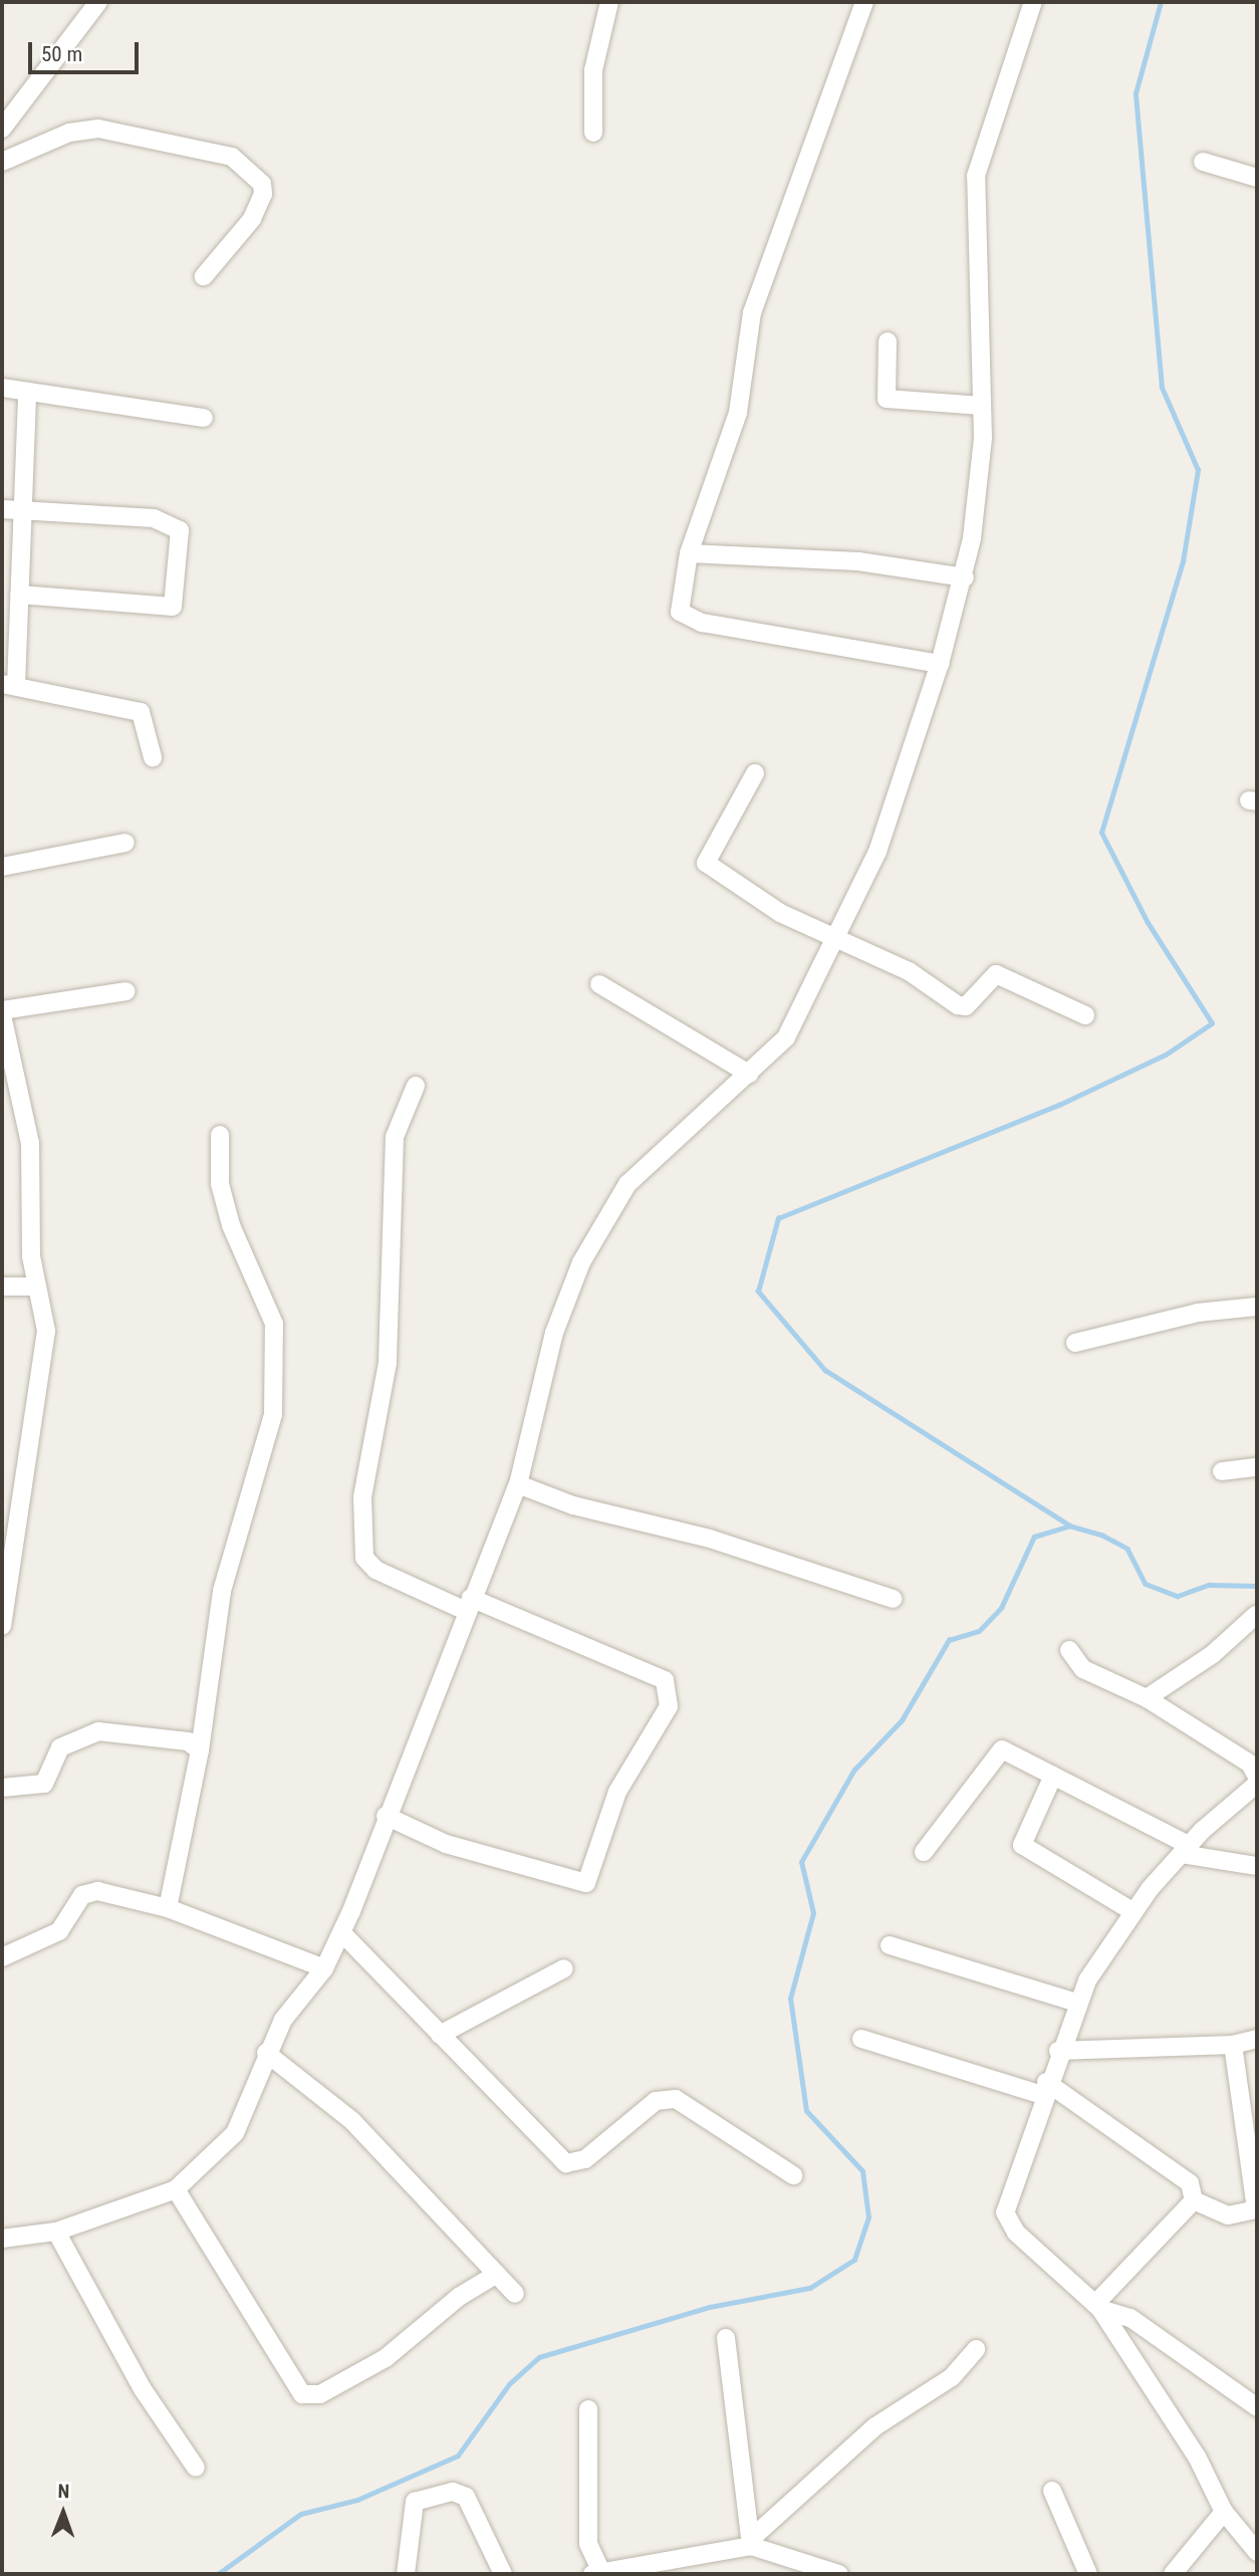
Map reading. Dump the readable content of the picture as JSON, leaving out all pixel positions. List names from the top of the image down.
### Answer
{
  "scale_bar": "50 m",
  "north": "top"
}
